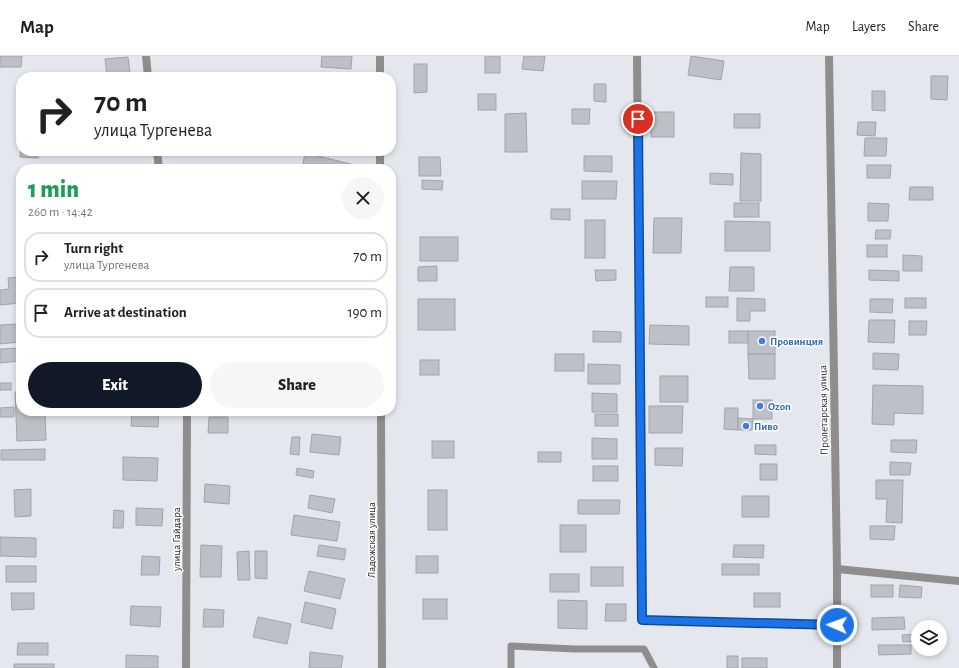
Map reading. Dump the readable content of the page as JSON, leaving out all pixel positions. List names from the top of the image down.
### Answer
{
  "streets": {
    "street": ["Пролетарская улица", "улица Гайдара", "Ладожская улица"]
  },
  "places": ["Провинция", "Ozon", "Пиво"],
  "page": {
    "header": "Map",
    "nav": ["Map", "Layers", "Share"],
    "turn": ["70 m", "улица Тургенева"],
    "heading": ["1 min", "260 m · 14:42"],
    "list": [
      {
        "name": "Turn right",
        "note": "улица Тургенева",
        "value": "70 m"
      },
      {
        "name": "Arrive at destination",
        "value": "190 m"
      }
    ],
    "buttons": ["Exit", "Share"]
  }
}
